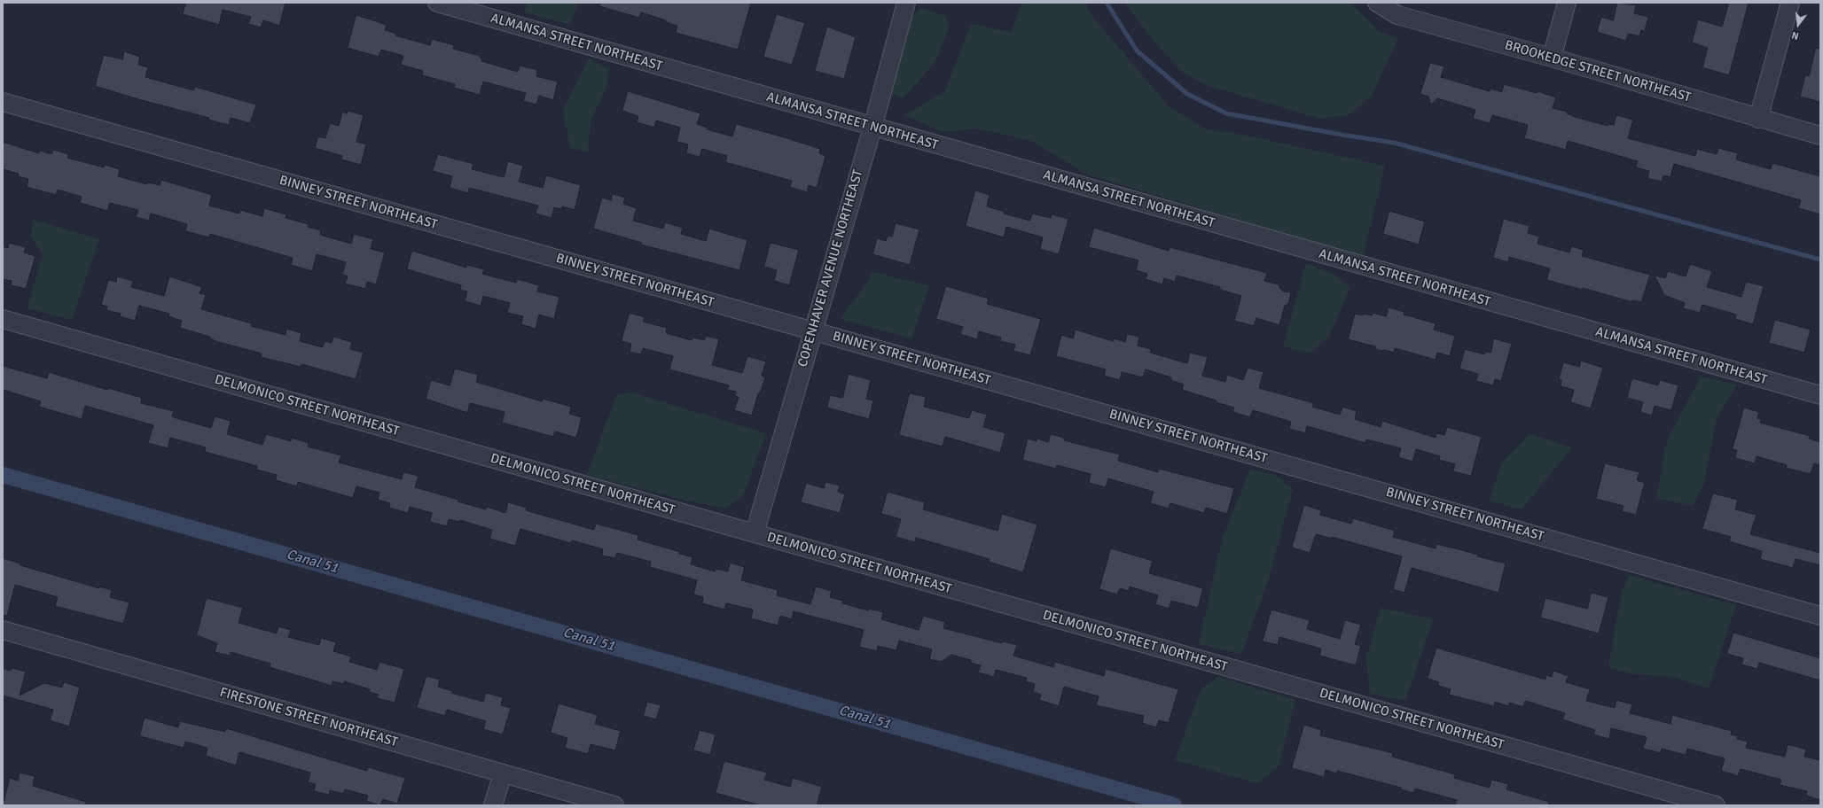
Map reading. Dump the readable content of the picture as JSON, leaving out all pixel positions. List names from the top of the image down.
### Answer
{
  "streets": {
    "street": [
      "ALMANSA STREET NORTHEAST",
      "BROOKEDGE STREET NORTHEAST",
      "BINNEY STREET NORTHEAST",
      "COPENHAVER AVENUE NORTHEAST",
      "DELMONICO STREET NORTHEAST",
      "FIRESTONE STREET NORTHEAST"
    ]
  },
  "crossings": [
    ["ALMANSA STREET NORTHEAST", "COPENHAVER AVENUE NORTHEAST"],
    ["BINNEY STREET NORTHEAST", "COPENHAVER AVENUE NORTHEAST"],
    ["COPENHAVER AVENUE NORTHEAST", "DELMONICO STREET NORTHEAST"]
  ],
  "water": ["Canal 51"],
  "north": "bottom"
}
